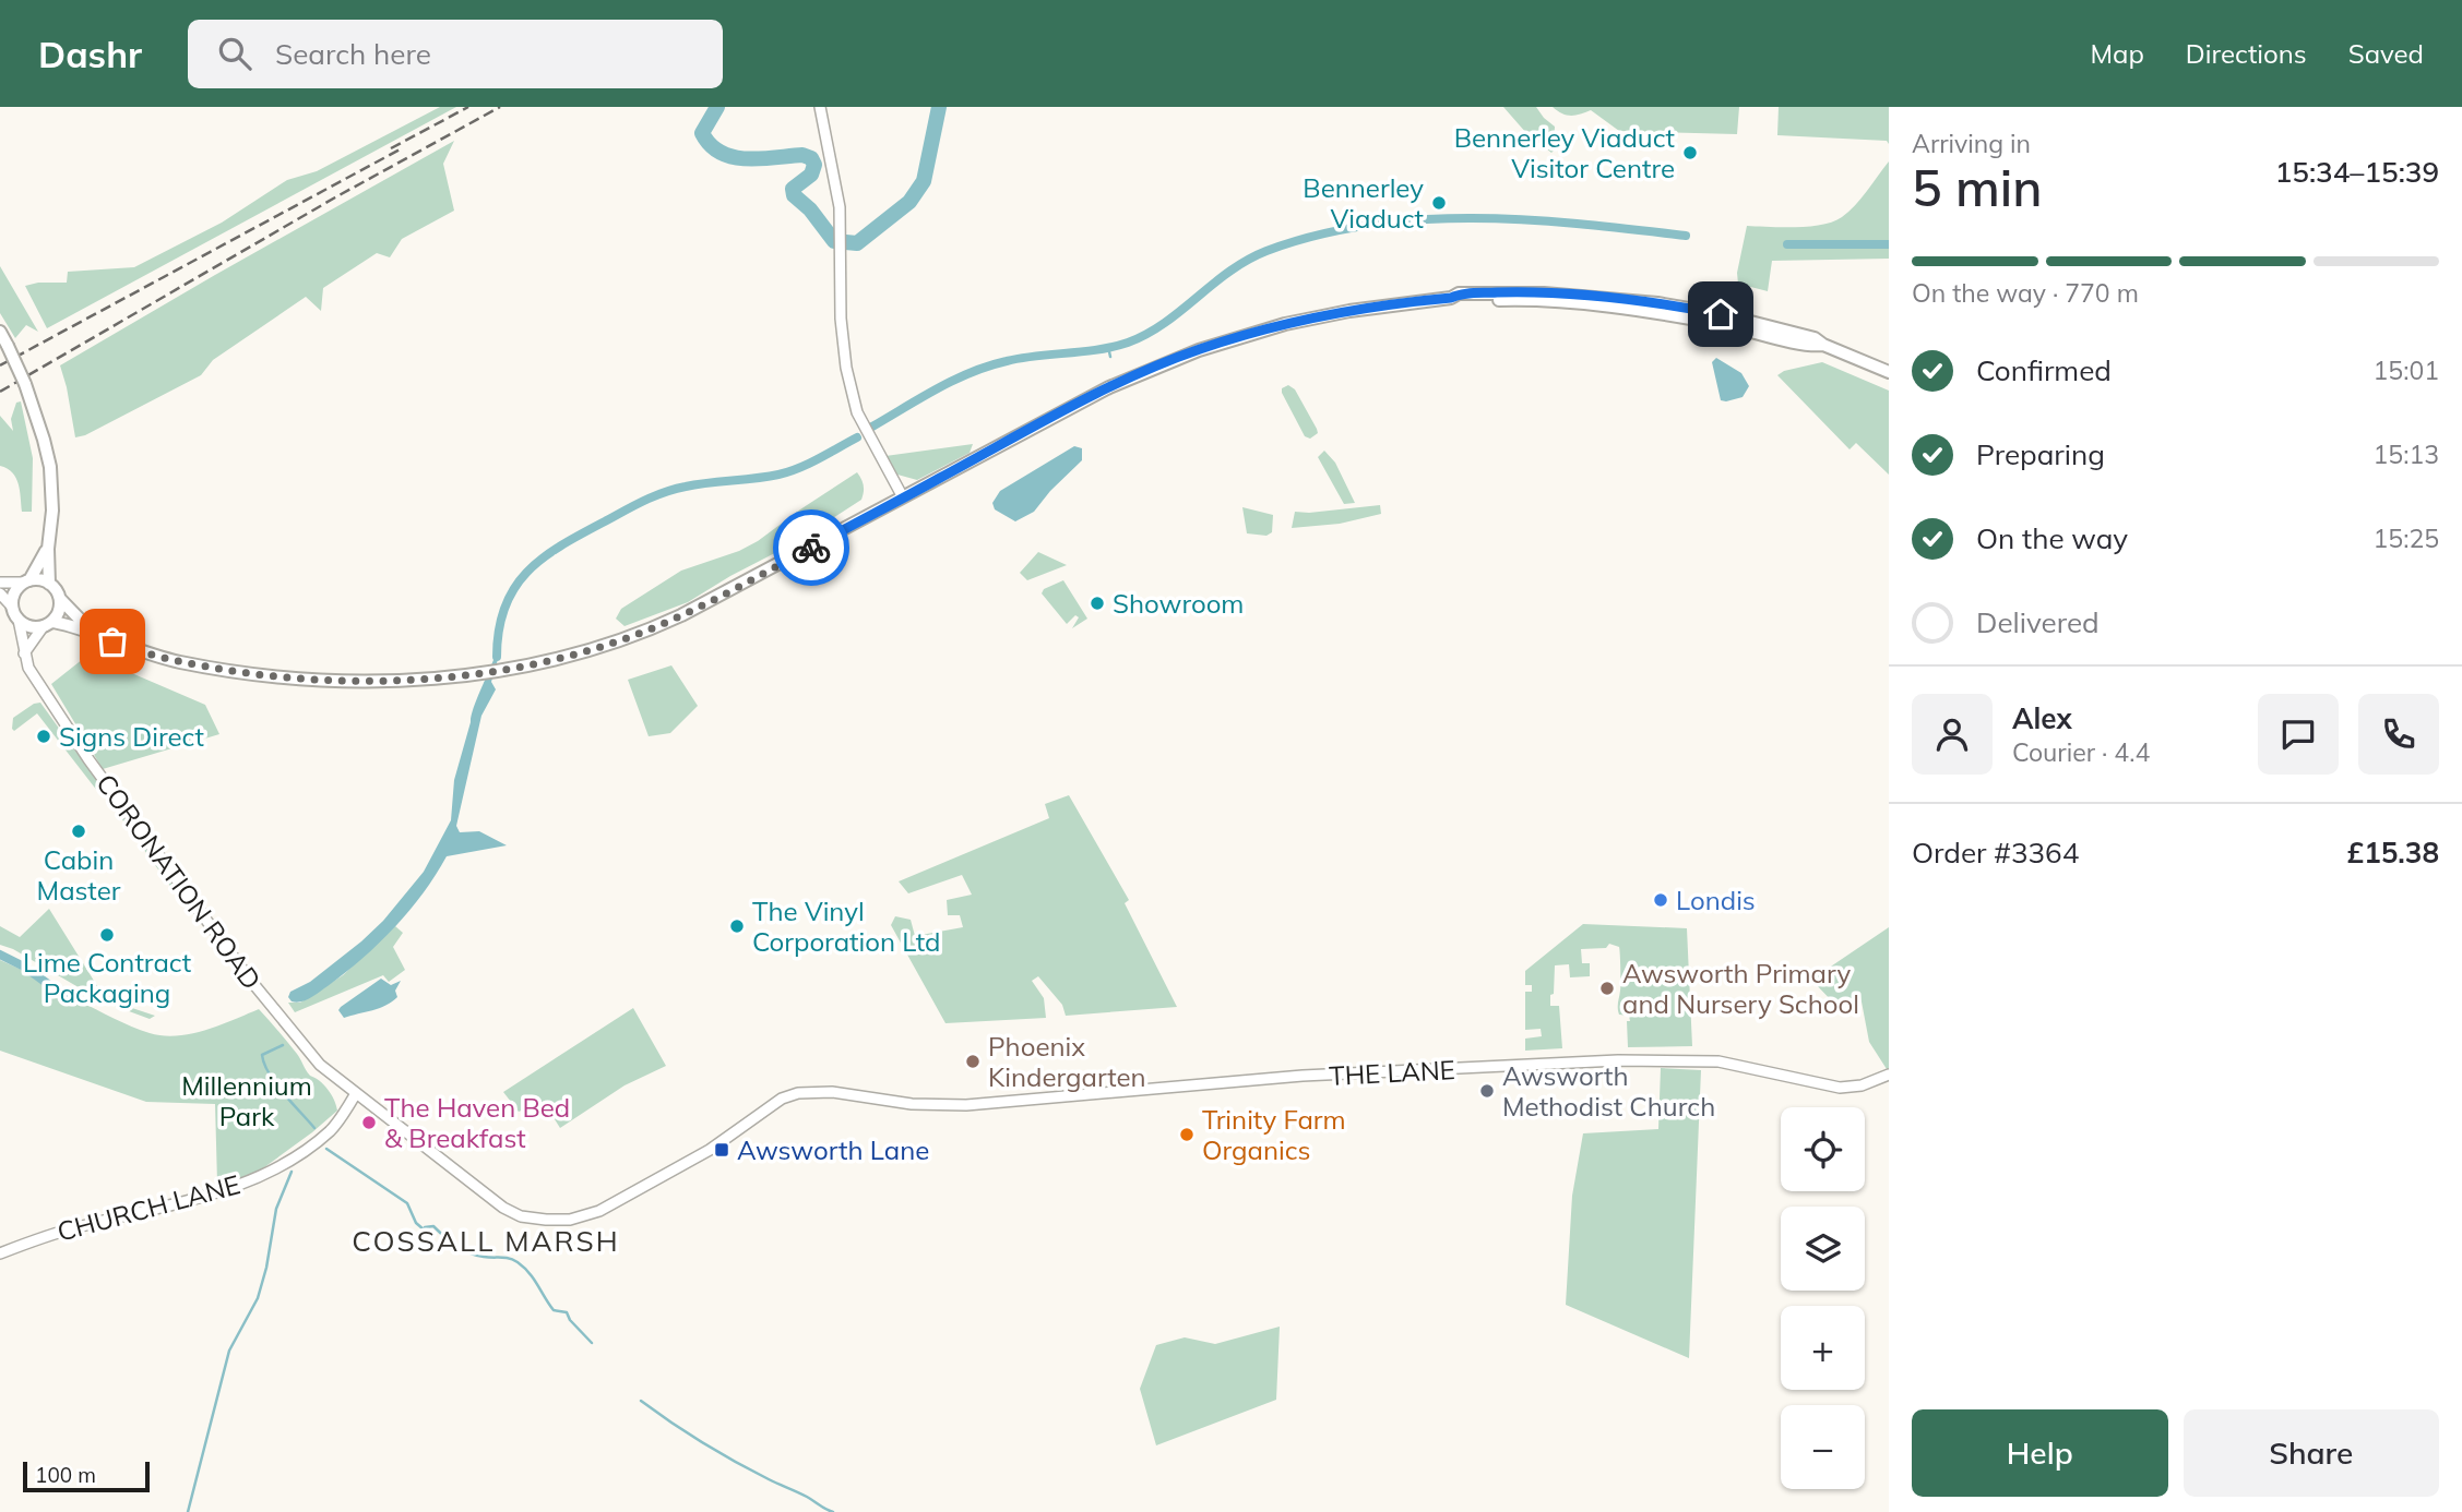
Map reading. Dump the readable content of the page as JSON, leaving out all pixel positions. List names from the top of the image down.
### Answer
{
  "streets": {
    "street": ["CORONATION ROAD", "THE LANE", "CHURCH LANE"]
  },
  "crossings": [
    ["CORONATION ROAD", "THE LANE"],
    ["CORONATION ROAD", "CHURCH LANE"],
    ["THE LANE", "CHURCH LANE"]
  ],
  "districts": ["COSSALL MARSH"],
  "parks": ["Millennium Park"],
  "places": {
    "other": [
      "Bennerley Viaduct Visitor Centre",
      "Bennerley Viaduct",
      "Showroom",
      "Signs Direct",
      "Cabin Master",
      "Londis",
      "The Vinyl Corporation Ltd",
      "Lime Contract Packaging",
      "Awsworth Primary and Nursery School",
      "Phoenix Kindergarten",
      "Awsworth Methodist Church",
      "The Haven Bed & Breakfast",
      "Trinity Farm Organics"
    ],
    "transit": ["Awsworth Lane"]
  },
  "scale_bar": "100 m",
  "page": {
    "header": "Dashr",
    "search": "Search here",
    "nav": ["Map", "Directions", "Saved"],
    "heading": ["5 min", "Arriving in", "15:34–15:39"],
    "panel": [
      "Alex",
      "Courier · 4.4",
      "Order #3364",
      "£15.38"
    ],
    "bar": "On the way · 770 m",
    "list": [
      ["Confirmed", "15:01"],
      ["Preparing", "15:13"],
      ["On the way", "15:25"],
      "Delivered"
    ],
    "map_buttons": ["+", "−"],
    "buttons": ["Help", "Share"],
    "scale": "100 m"
  }
}
